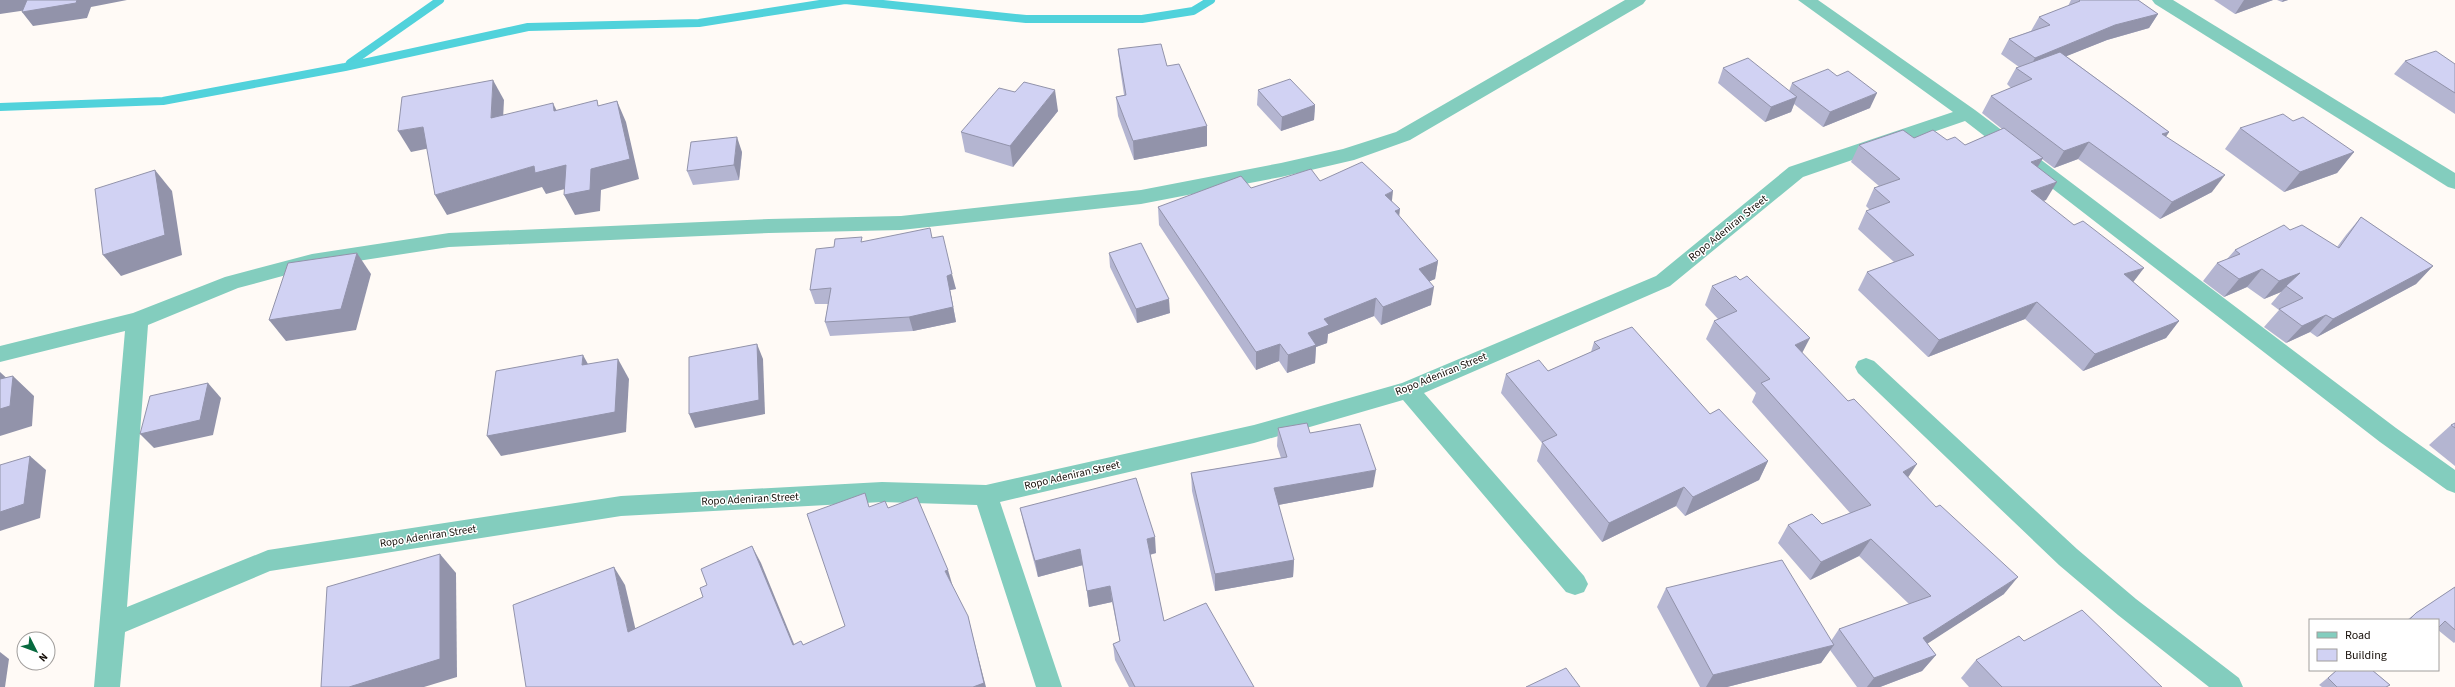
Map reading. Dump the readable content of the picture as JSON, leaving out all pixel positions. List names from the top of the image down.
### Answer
{
  "streets": {
    "street": ["Ropo Adeniran Street"]
  },
  "legend": ["Road", "Building"],
  "north": "bottom right"
}
